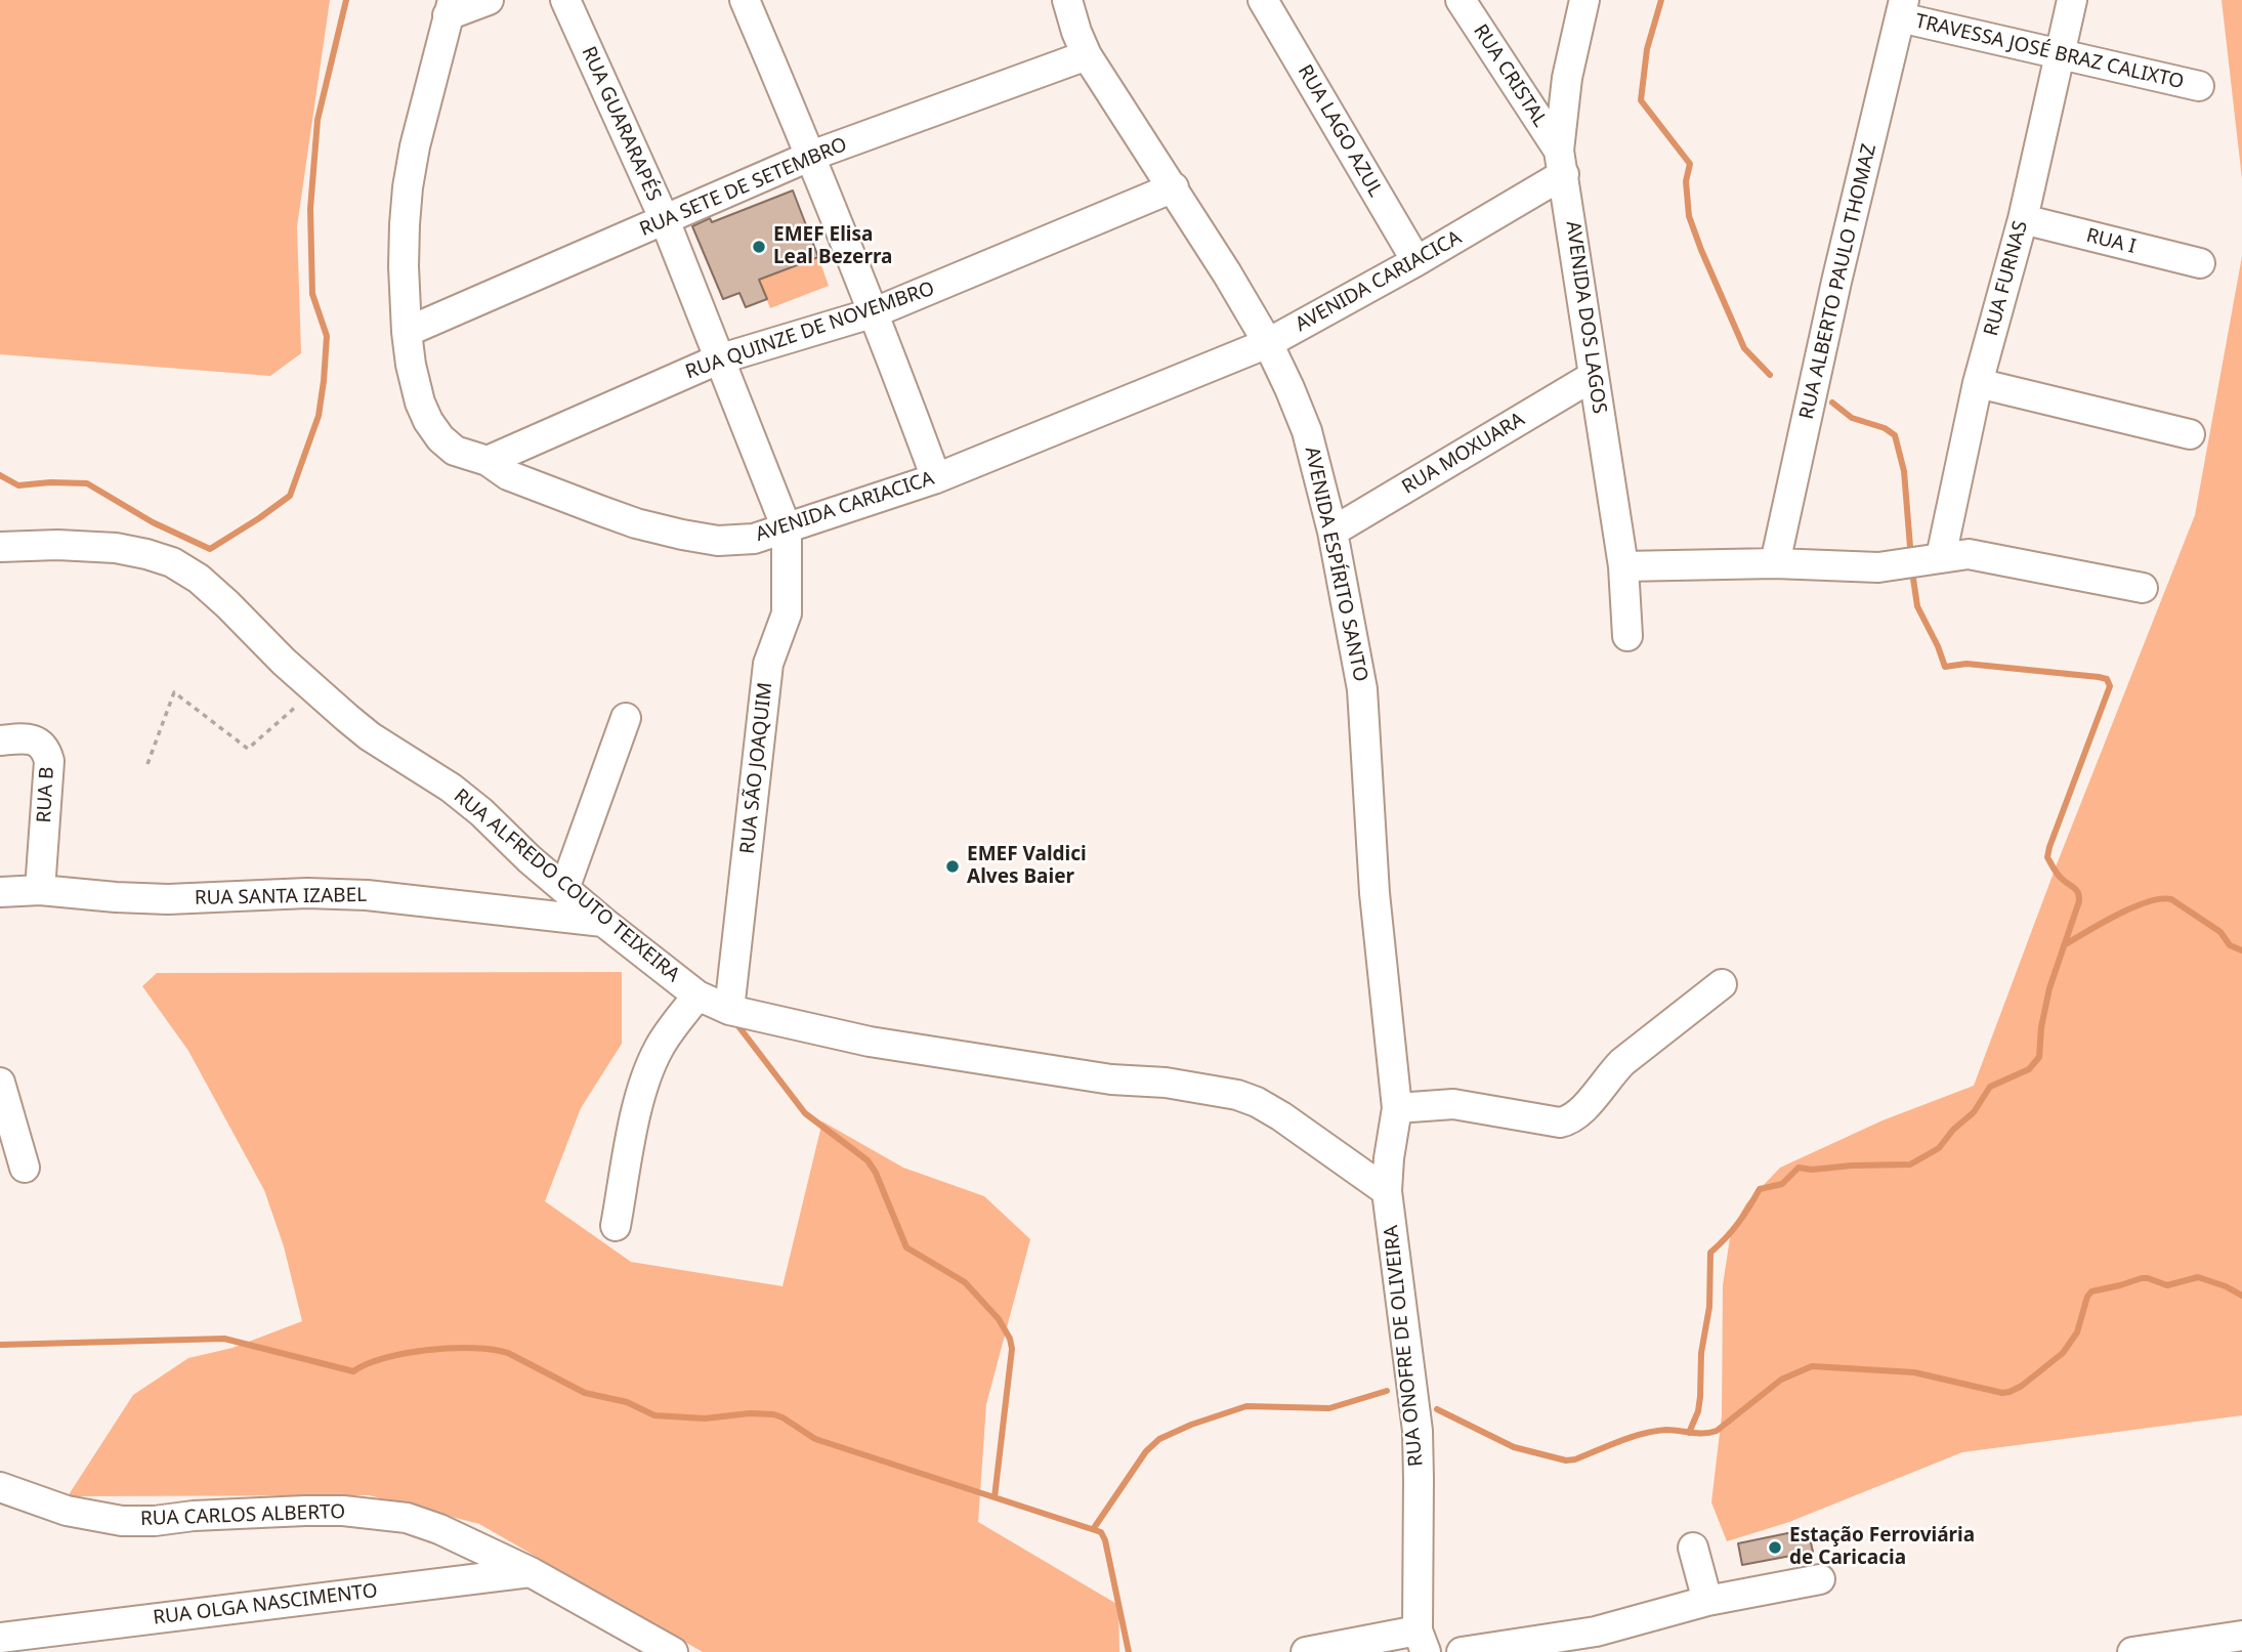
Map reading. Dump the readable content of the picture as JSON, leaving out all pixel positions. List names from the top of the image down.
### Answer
{
  "streets": {
    "street": [
      "TRAVESSA JOSÉ BRAZ CALIXTO",
      "RUA CRISTAL",
      "RUA GUARARAPÉS",
      "RUA LAGO AZUL",
      "RUA SETE DE SETEMBRO",
      "RUA I",
      "RUA FURNAS",
      "AVENIDA CARIACICA",
      "RUA ALBERTO PAULO THOMAZ",
      "AVENIDA DOS LAGOS",
      "RUA QUINZE DE NOVEMBRO",
      "RUA MOXUARA",
      "AVENIDA ESPÍRITO SANTO",
      "RUA SÃO JOAQUIM",
      "RUA B",
      "RUA ALFREDO COUTO TEIXEIRA",
      "RUA SANTA IZABEL",
      "RUA ONOFRE DE OLIVEIRA",
      "RUA CARLOS ALBERTO",
      "RUA OLGA NASCIMENTO"
    ]
  },
  "crossings": [
    ["TRAVESSA JOSÉ BRAZ CALIXTO", "RUA FURNAS"],
    ["TRAVESSA JOSÉ BRAZ CALIXTO", "RUA ALBERTO PAULO THOMAZ"],
    ["RUA CRISTAL", "AVENIDA CARIACICA"],
    ["RUA CRISTAL", "AVENIDA DOS LAGOS"],
    ["RUA GUARARAPÉS", "RUA SETE DE SETEMBRO"],
    ["RUA GUARARAPÉS", "AVENIDA CARIACICA"],
    ["RUA GUARARAPÉS", "RUA QUINZE DE NOVEMBRO"],
    ["RUA GUARARAPÉS", "RUA SÃO JOAQUIM"],
    ["RUA LAGO AZUL", "AVENIDA CARIACICA"],
    ["RUA SETE DE SETEMBRO", "AVENIDA CARIACICA"],
    ["RUA SETE DE SETEMBRO", "AVENIDA ESPÍRITO SANTO"],
    ["RUA I", "RUA FURNAS"],
    ["AVENIDA CARIACICA", "AVENIDA DOS LAGOS"],
    ["AVENIDA CARIACICA", "RUA QUINZE DE NOVEMBRO"],
    ["AVENIDA CARIACICA", "AVENIDA ESPÍRITO SANTO"],
    ["AVENIDA CARIACICA", "RUA SÃO JOAQUIM"],
    ["AVENIDA DOS LAGOS", "RUA MOXUARA"],
    ["RUA QUINZE DE NOVEMBRO", "AVENIDA ESPÍRITO SANTO"],
    ["RUA MOXUARA", "AVENIDA ESPÍRITO SANTO"],
    ["AVENIDA ESPÍRITO SANTO", "RUA ALFREDO COUTO TEIXEIRA"],
    ["AVENIDA ESPÍRITO SANTO", "RUA ONOFRE DE OLIVEIRA"],
    ["RUA SÃO JOAQUIM", "RUA ALFREDO COUTO TEIXEIRA"],
    ["RUA B", "RUA SANTA IZABEL"],
    ["RUA ALFREDO COUTO TEIXEIRA", "RUA SANTA IZABEL"],
    ["RUA ALFREDO COUTO TEIXEIRA", "RUA ONOFRE DE OLIVEIRA"],
    ["RUA CARLOS ALBERTO", "RUA OLGA NASCIMENTO"]
  ],
  "places": ["EMEF Elisa Leal Bezerra", "EMEF Valdici Alves Baier", "Estação Ferroviária de Caricacia"]
}
